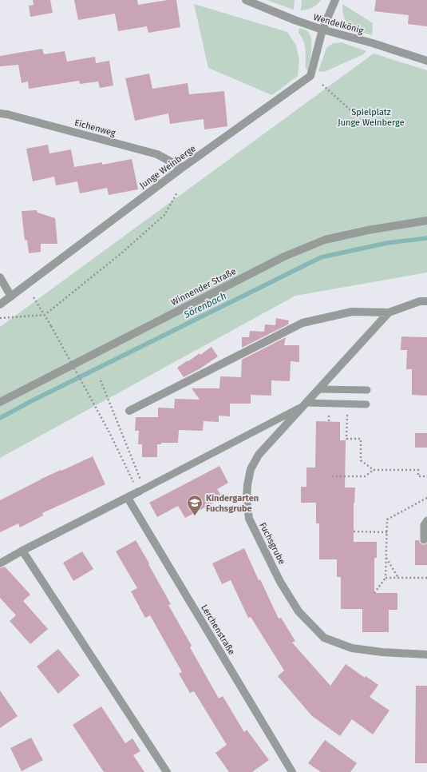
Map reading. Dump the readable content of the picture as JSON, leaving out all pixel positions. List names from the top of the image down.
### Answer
{
  "streets": {
    "street": [
      "Wendelkönig",
      "Eichenweg",
      "Junge Weinberge",
      "Winnender Straße",
      "Fuchsgrube",
      "Lerchenstraße"
    ]
  },
  "crossings": [
    ["Wendelkönig", "Junge Weinberge"],
    ["Eichenweg", "Junge Weinberge"]
  ],
  "water": ["Sörenbach"],
  "parks": ["Spielplatz Junge Weinberge"],
  "places": {
    "school or university": ["Kindergarten Fuchsgrube"]
  }
}
